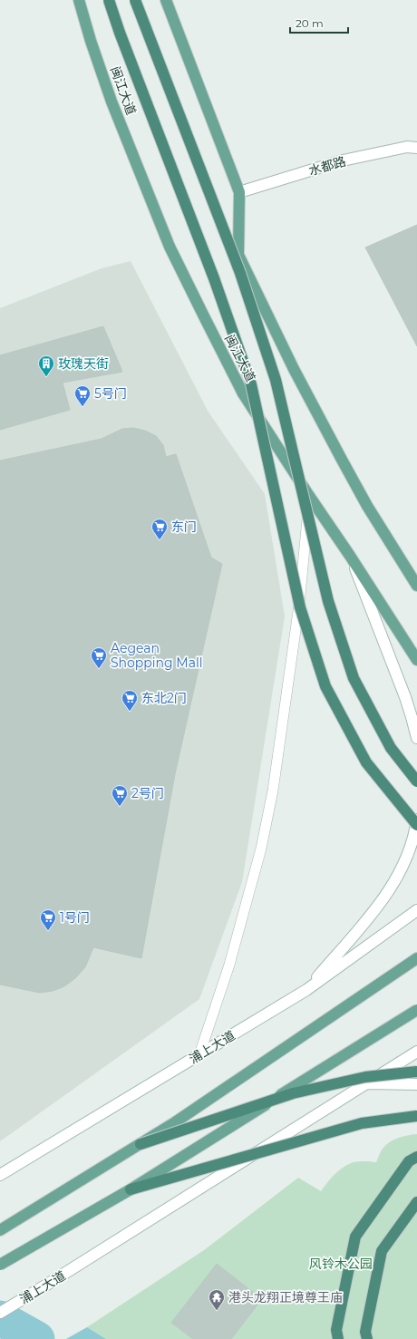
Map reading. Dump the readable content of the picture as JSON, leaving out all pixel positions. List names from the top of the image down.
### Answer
{
  "streets": {
    "main road": ["闽江大道", "水都路", "浦上大道"]
  },
  "parks": ["风铃木公园"],
  "places": {
    "building": ["玫瑰天街"],
    "supermarket": [
      "5号门",
      "东门",
      "Aegean Shopping Mall",
      "东北2门",
      "2号门",
      "1号门"
    ],
    "temple": ["港头龙翔正境尊王庙"]
  },
  "scale_bar": "20 m"
}
